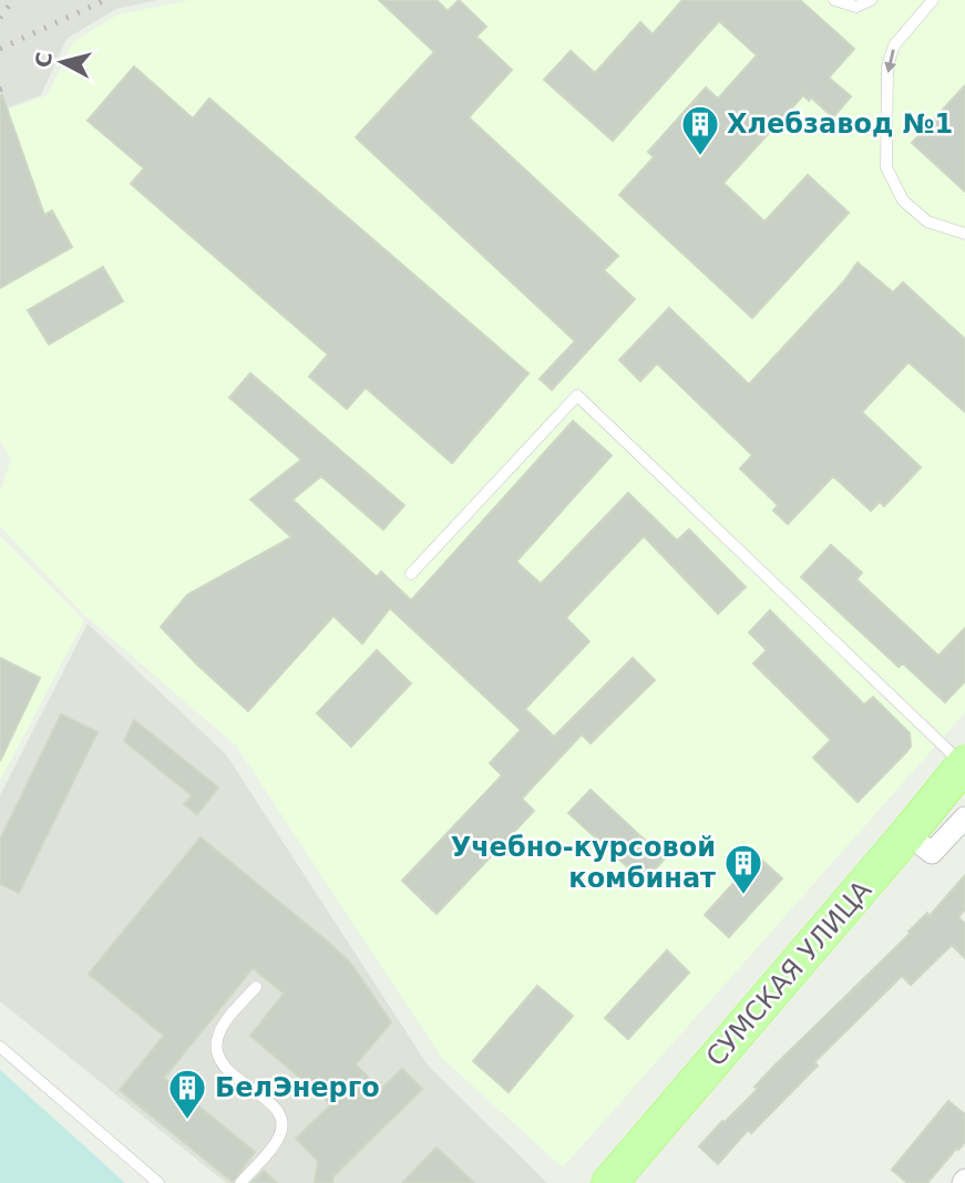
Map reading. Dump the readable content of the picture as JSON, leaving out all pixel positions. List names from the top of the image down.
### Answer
{
  "streets": {
    "main road": ["СУМСКАЯ УЛИЦА"]
  },
  "places": {
    "building": ["Хлебзавод №1", "Учебно-курсовой комбинат", "БелЭнерго"]
  },
  "north": "left"
}
